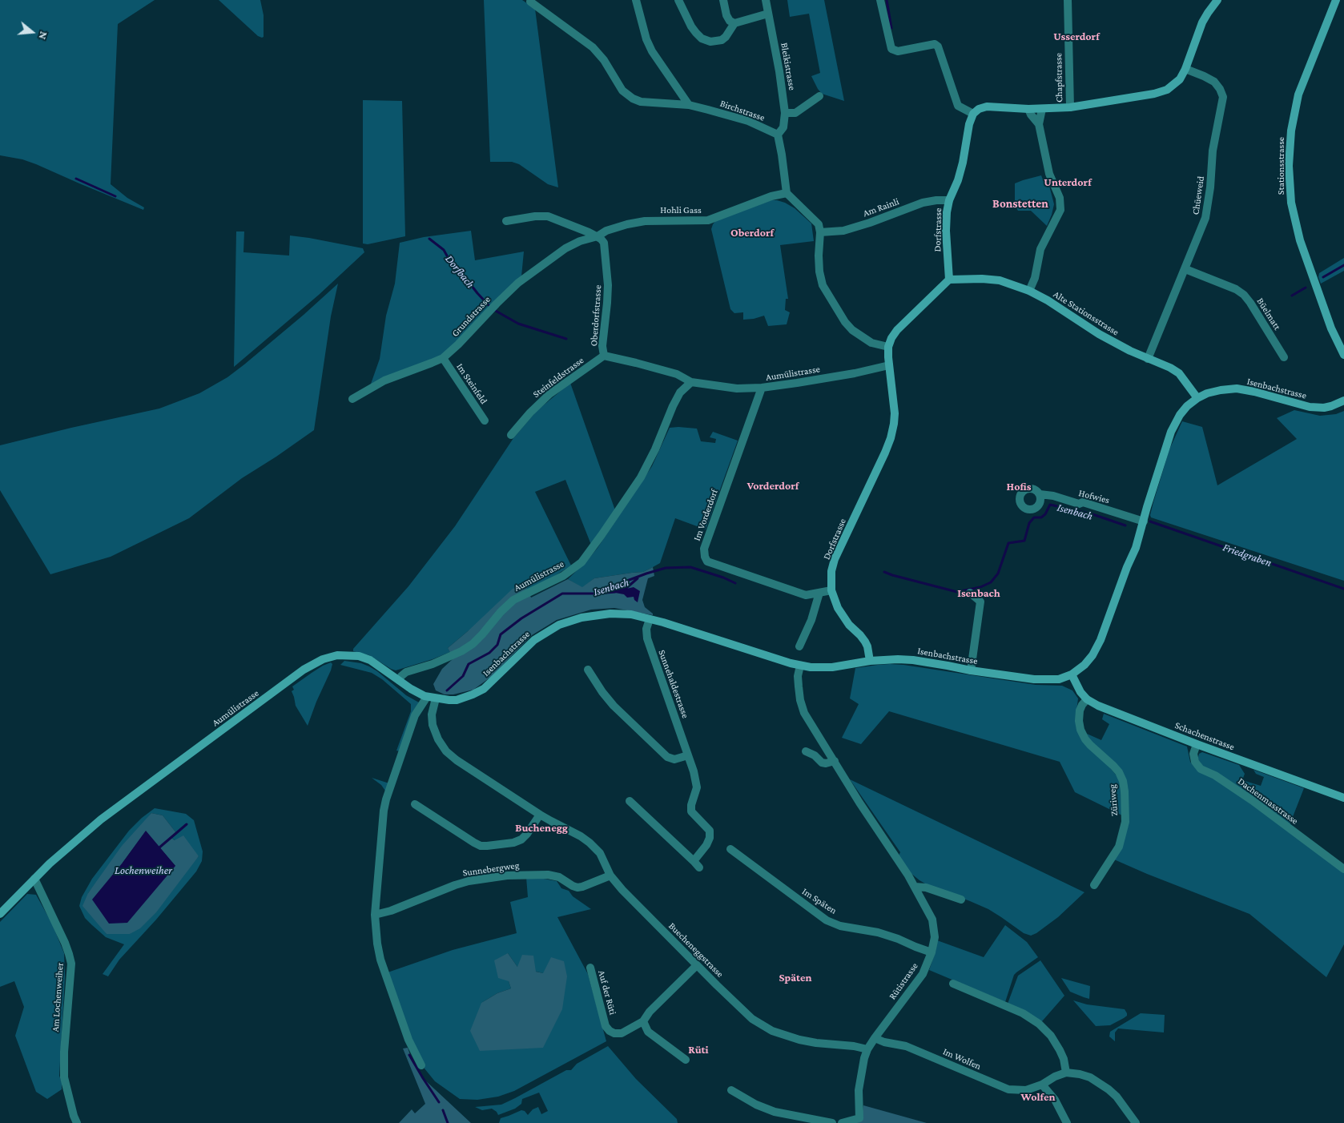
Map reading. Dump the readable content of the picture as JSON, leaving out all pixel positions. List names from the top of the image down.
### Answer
{
  "streets": {
    "main road": [
      "Stationsstrasse",
      "Dorfstrasse",
      "Alte Stationsstrasse",
      "Aumülistrasse",
      "Isenbachstrasse",
      "Schachenstrasse"
    ],
    "street": [
      "Bleikistrasse",
      "Chapfstrasse",
      "Birchstrasse",
      "Chüeweid",
      "Am Rainli",
      "Hohli Gass",
      "Büelmatt",
      "Oberdorfstrasse",
      "Grundstrasse",
      "Steinfeldstrasse",
      "Im Steinfeld",
      "Hofwies",
      "Im Vorderdorf",
      "Sunnehaldestrasse",
      "Züriweg",
      "Dachenmasstrasse",
      "Sunnebergweg",
      "Im Späten",
      "Buecheneggstrasse",
      "Rütistrasse",
      "Auf der Rüti",
      "Am Lochenweiher",
      "Im Wolfen"
    ]
  },
  "crossings": [
    ["Bleikistrasse", "Birchstrasse"],
    ["Chüeweid", "Alte Stationsstrasse"],
    ["Chüeweid", "Büelmatt"],
    ["Am Rainli", "Dorfstrasse"],
    ["Hohli Gass", "Oberdorfstrasse"],
    ["Hohli Gass", "Grundstrasse"],
    ["Dorfstrasse", "Alte Stationsstrasse"],
    ["Dorfstrasse", "Aumülistrasse"],
    ["Dorfstrasse", "Isenbachstrasse"],
    ["Alte Stationsstrasse", "Isenbachstrasse"],
    ["Oberdorfstrasse", "Grundstrasse"],
    ["Oberdorfstrasse", "Aumülistrasse"],
    ["Oberdorfstrasse", "Steinfeldstrasse"],
    ["Grundstrasse", "Im Steinfeld"],
    ["Aumülistrasse", "Isenbachstrasse"],
    ["Aumülistrasse", "Im Vorderdorf"],
    ["Aumülistrasse", "Am Lochenweiher"],
    ["Isenbachstrasse", "Hofwies"],
    ["Isenbachstrasse", "Sunnehaldestrasse"],
    ["Isenbachstrasse", "Schachenstrasse"],
    ["Isenbachstrasse", "Buecheneggstrasse"],
    ["Isenbachstrasse", "Rütistrasse"],
    ["Schachenstrasse", "Züriweg"],
    ["Schachenstrasse", "Dachenmasstrasse"],
    ["Sunnebergweg", "Buecheneggstrasse"],
    ["Im Späten", "Rütistrasse"],
    ["Buecheneggstrasse", "Rütistrasse"],
    ["Buecheneggstrasse", "Auf der Rüti"],
    ["Rütistrasse", "Im Wolfen"]
  ],
  "districts": [
    "Usserdorf",
    "Unterdorf",
    "Bonstetten",
    "Oberdorf",
    "Vorderdorf",
    "Hofis",
    "Isenbach",
    "Buchenegg",
    "Späten",
    "Rüti",
    "Wolfen"
  ],
  "water": [
    "Dorfbach",
    "Isenbach",
    "Friedgraben",
    "Lochenweiher"
  ],
  "north": "right"
}
